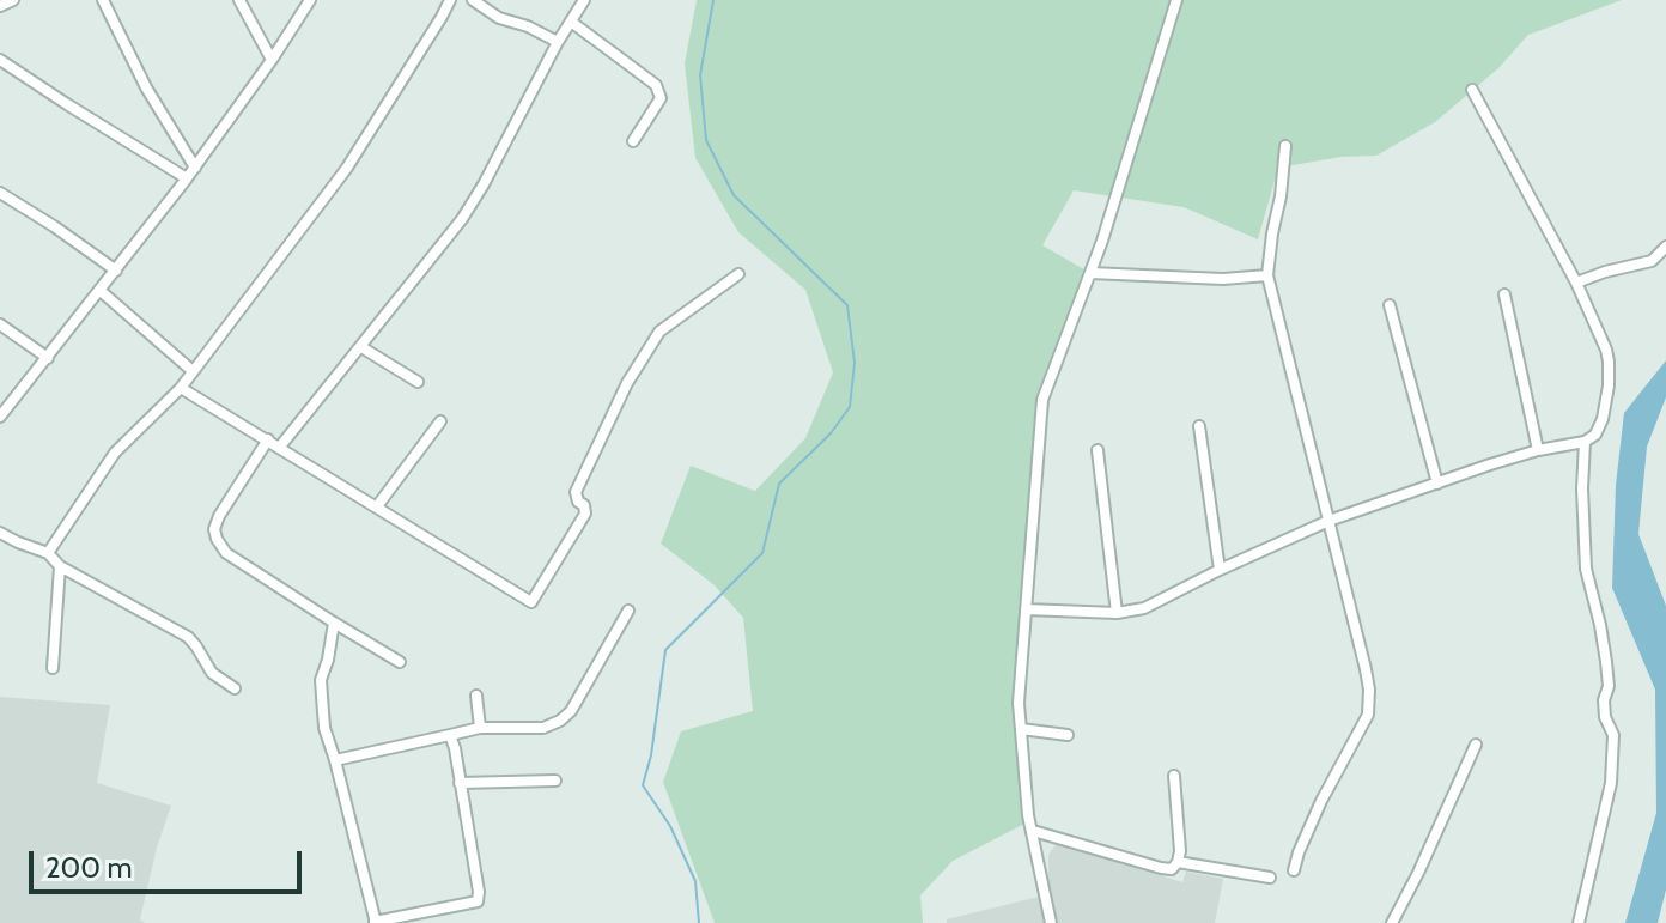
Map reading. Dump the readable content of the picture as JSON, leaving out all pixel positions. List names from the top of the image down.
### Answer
{
  "scale_bar": "200 m"
}
